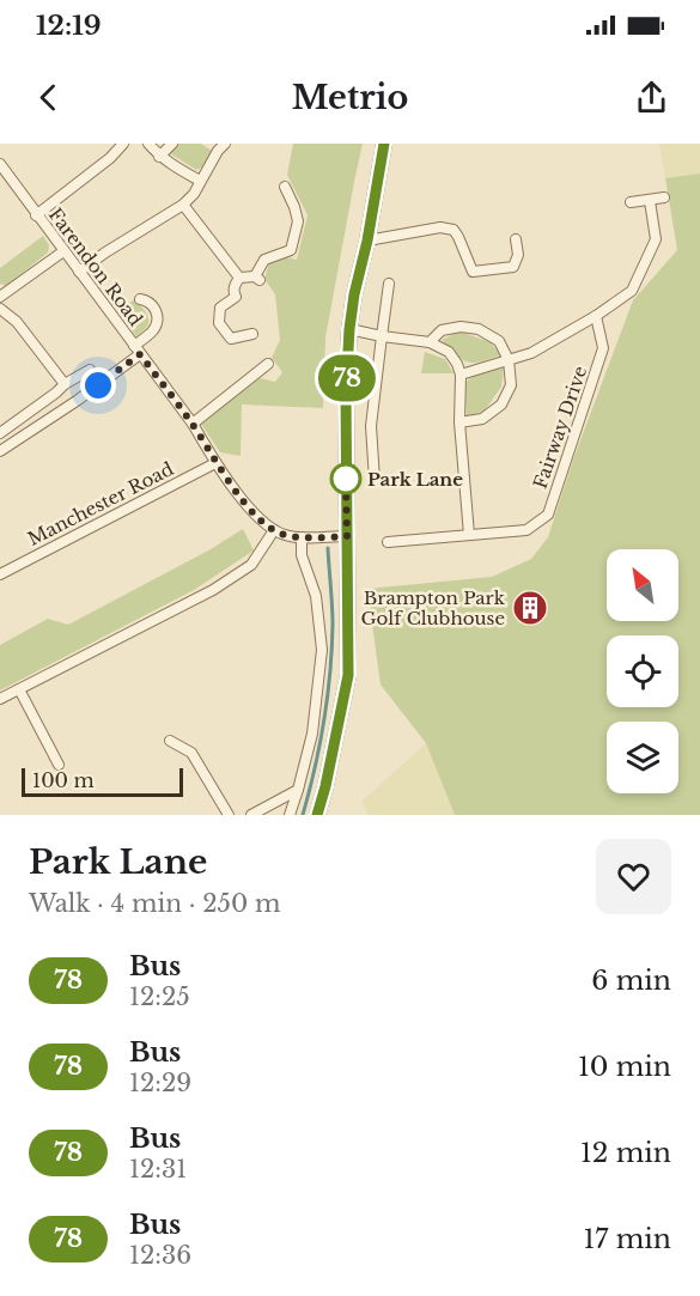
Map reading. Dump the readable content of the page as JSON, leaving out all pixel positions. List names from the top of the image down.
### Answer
{
  "streets": {
    "street": ["Farendon Road", "Fairway Drive", "Manchester Road"]
  },
  "crossings": [
    ["Farendon Road", "Manchester Road"]
  ],
  "places": {
    "other": ["Park Lane"],
    "building": ["Brampton Park Golf Clubhouse"]
  },
  "lines": ["bus line 78"],
  "scale_bar": "100 m",
  "north": "top left",
  "page": {
    "status": "12:19",
    "header": "Metrio",
    "on_map": "78",
    "scale": "100 m",
    "heading": ["Park Lane", "Walk · 4 min · 250 m"],
    "list": [
      {
        "mark": "78",
        "name": "Bus",
        "note": "12:25",
        "value": "6 min"
      },
      {
        "mark": "78",
        "name": "Bus",
        "note": "12:29",
        "value": "10 min"
      },
      {
        "mark": "78",
        "name": "Bus",
        "note": "12:31",
        "value": "12 min"
      },
      {
        "mark": "78",
        "name": "Bus",
        "note": "12:36",
        "value": "17 min"
      }
    ]
  }
}
